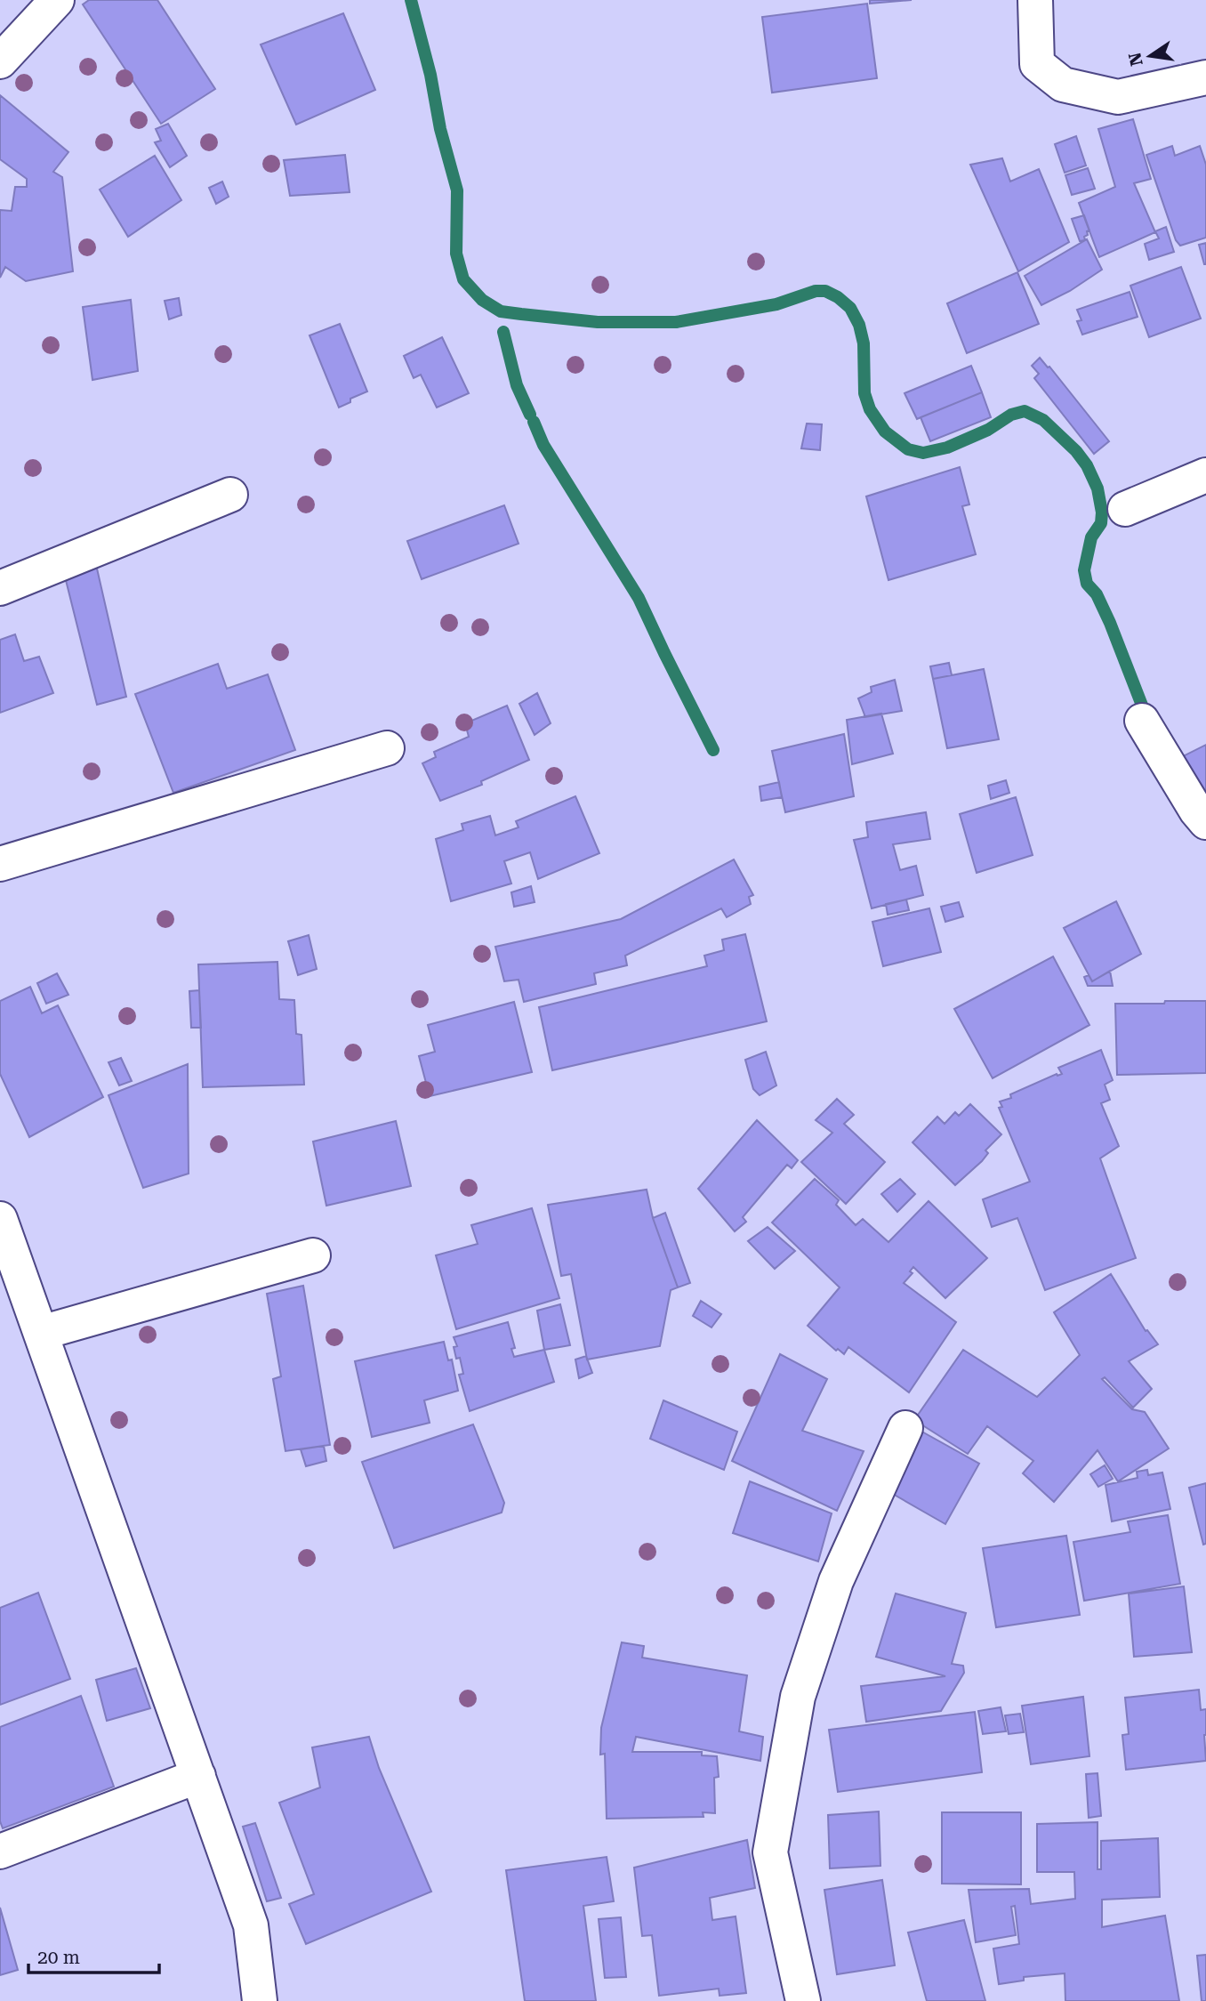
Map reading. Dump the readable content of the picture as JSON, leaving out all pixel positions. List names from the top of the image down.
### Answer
{
  "scale_bar": "20 m",
  "north": "left"
}
